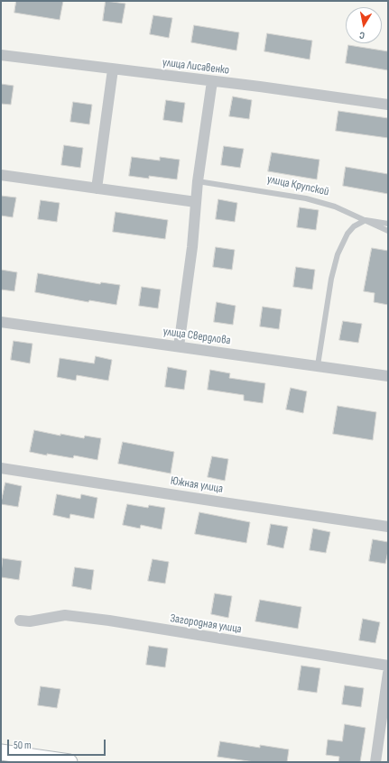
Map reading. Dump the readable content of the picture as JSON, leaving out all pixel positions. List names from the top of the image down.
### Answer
{
  "streets": {
    "street": [
      "улица Лисавенко",
      "улица Свердлова",
      "Южная улица",
      "Загородная улица"
    ],
    "lane": ["улица Крупской"]
  },
  "scale_bar": "50 m",
  "north": "bottom"
}
